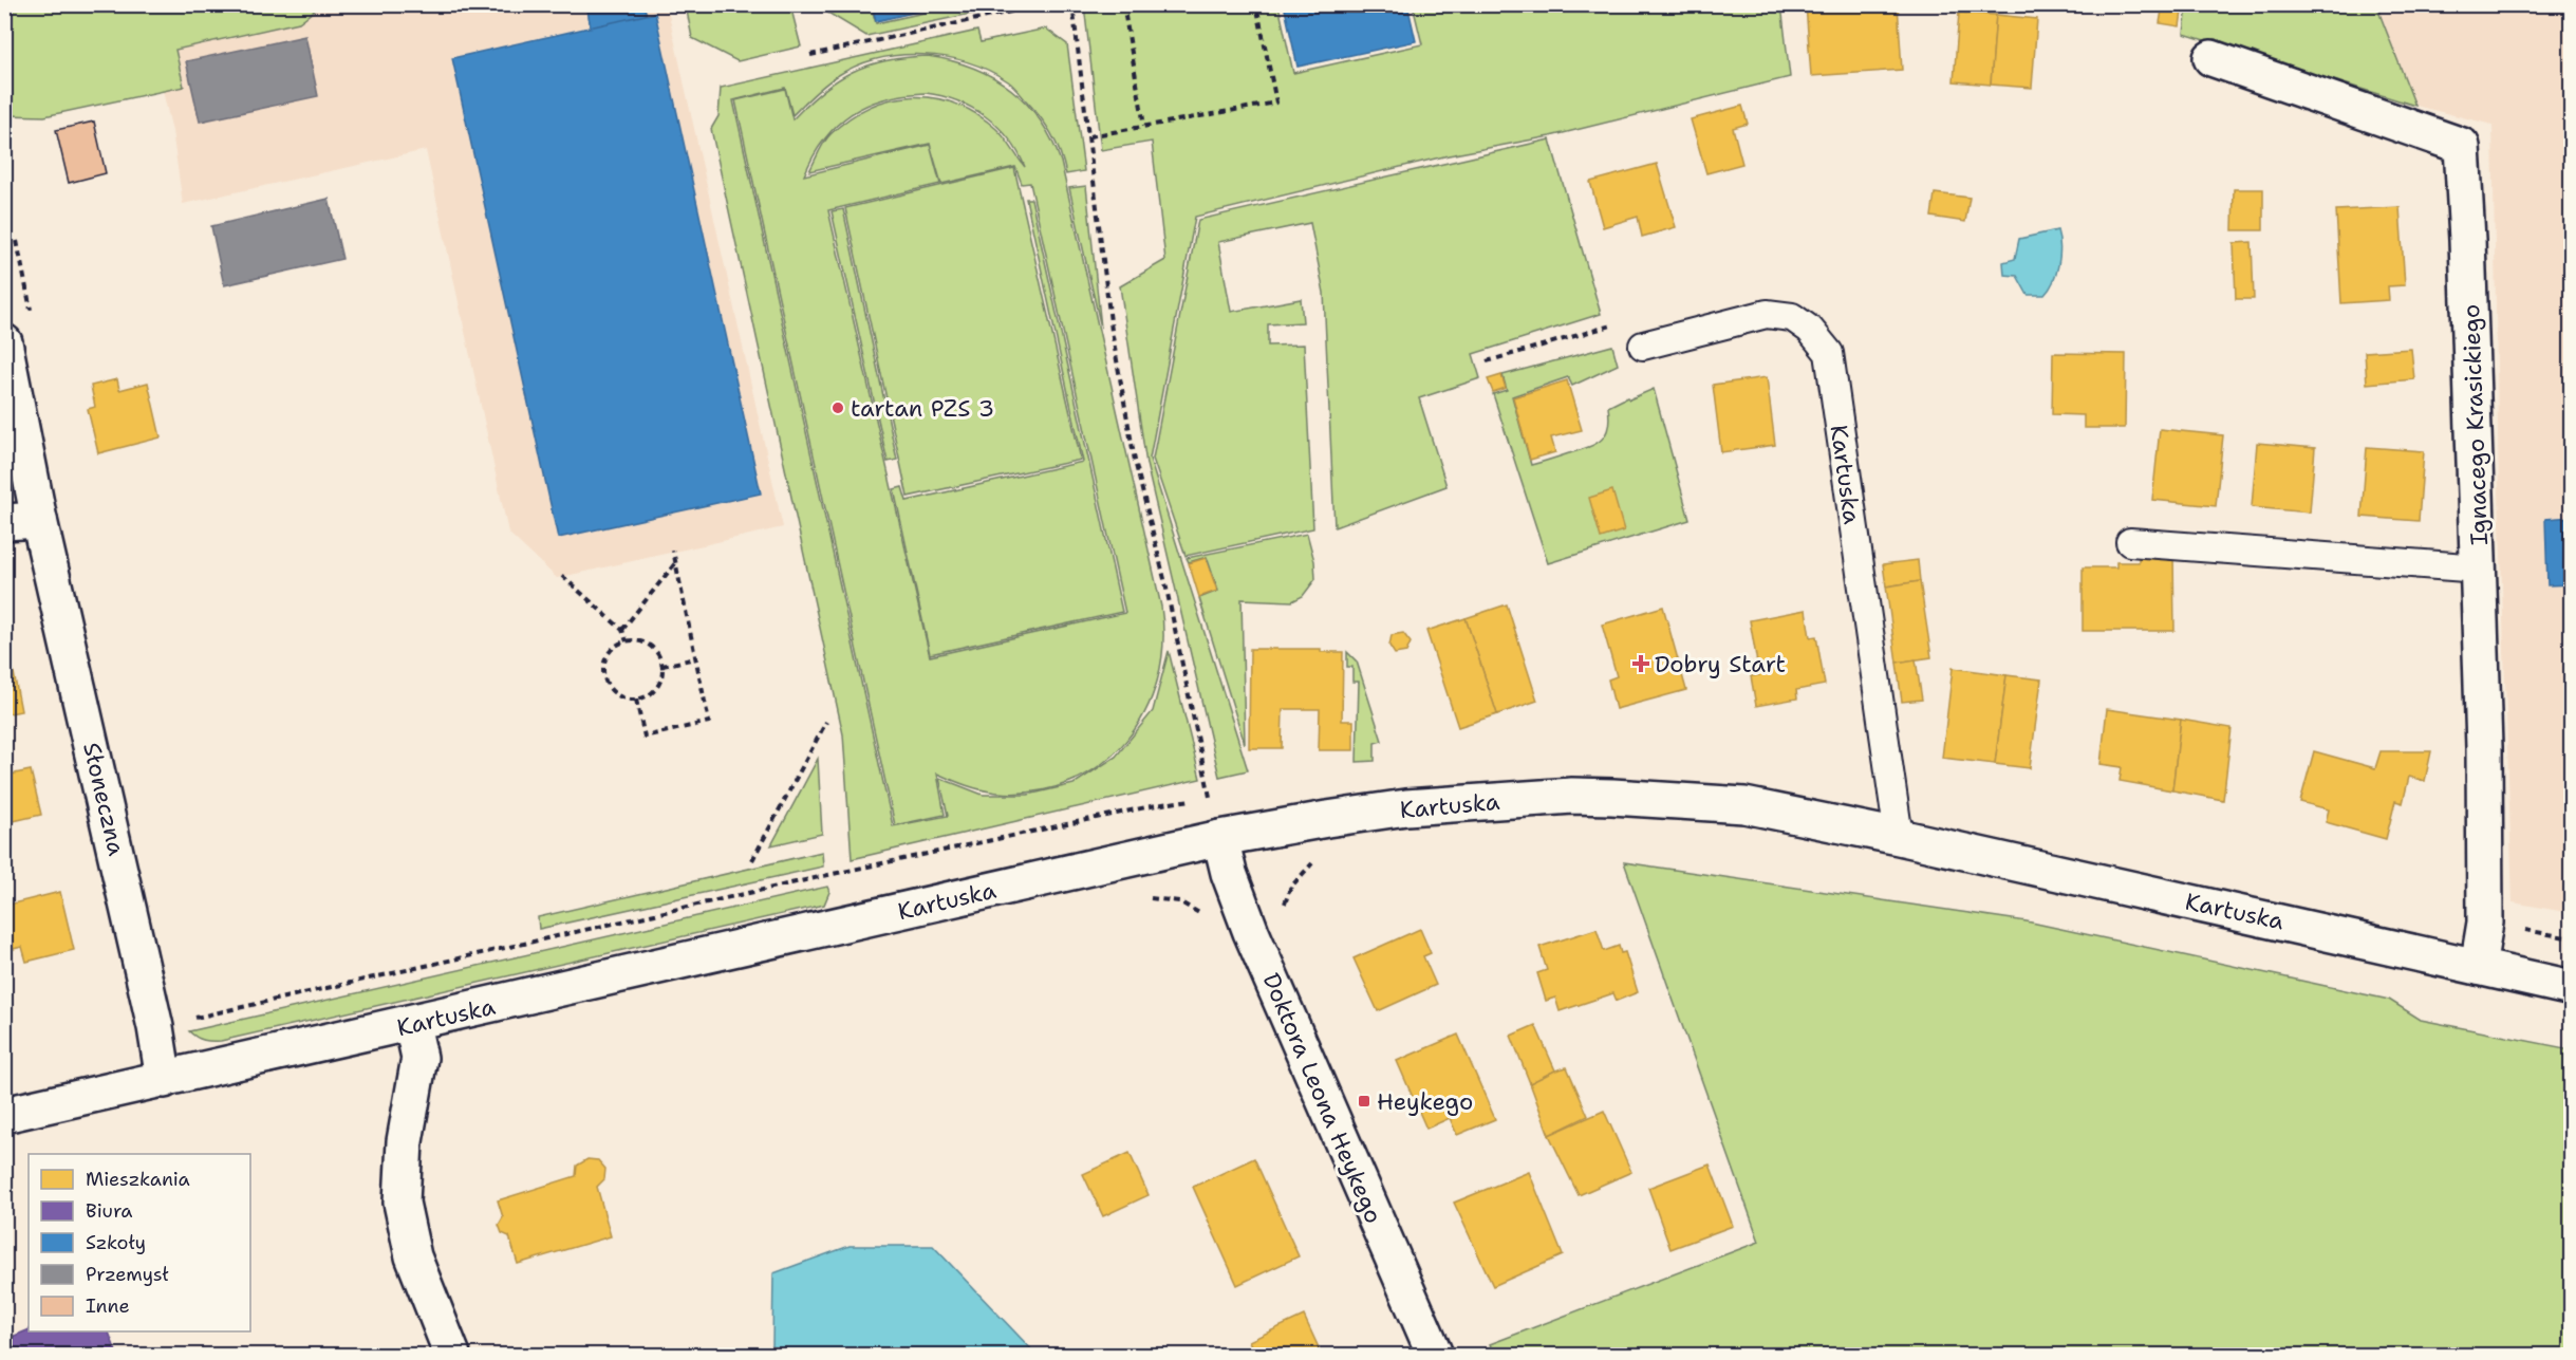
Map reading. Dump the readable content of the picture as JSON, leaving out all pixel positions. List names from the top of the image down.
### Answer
{
  "streets": {
    "street": [
      "Ignacego Krasickiego",
      "Kartuska",
      "Słoneczna",
      "Doktora Leona Heykego"
    ]
  },
  "crossings": [
    ["Ignacego Krasickiego", "Kartuska"],
    ["Kartuska", "Słoneczna"],
    ["Kartuska", "Doktora Leona Heykego"]
  ],
  "places": {
    "other": ["tartan PZS 3"],
    "health": ["Dobry Start"],
    "transit": ["Heykego"]
  },
  "legend": [
    "Mieszkania",
    "Biura",
    "Szkoły",
    "Przemysł",
    "Inne"
  ]
}
